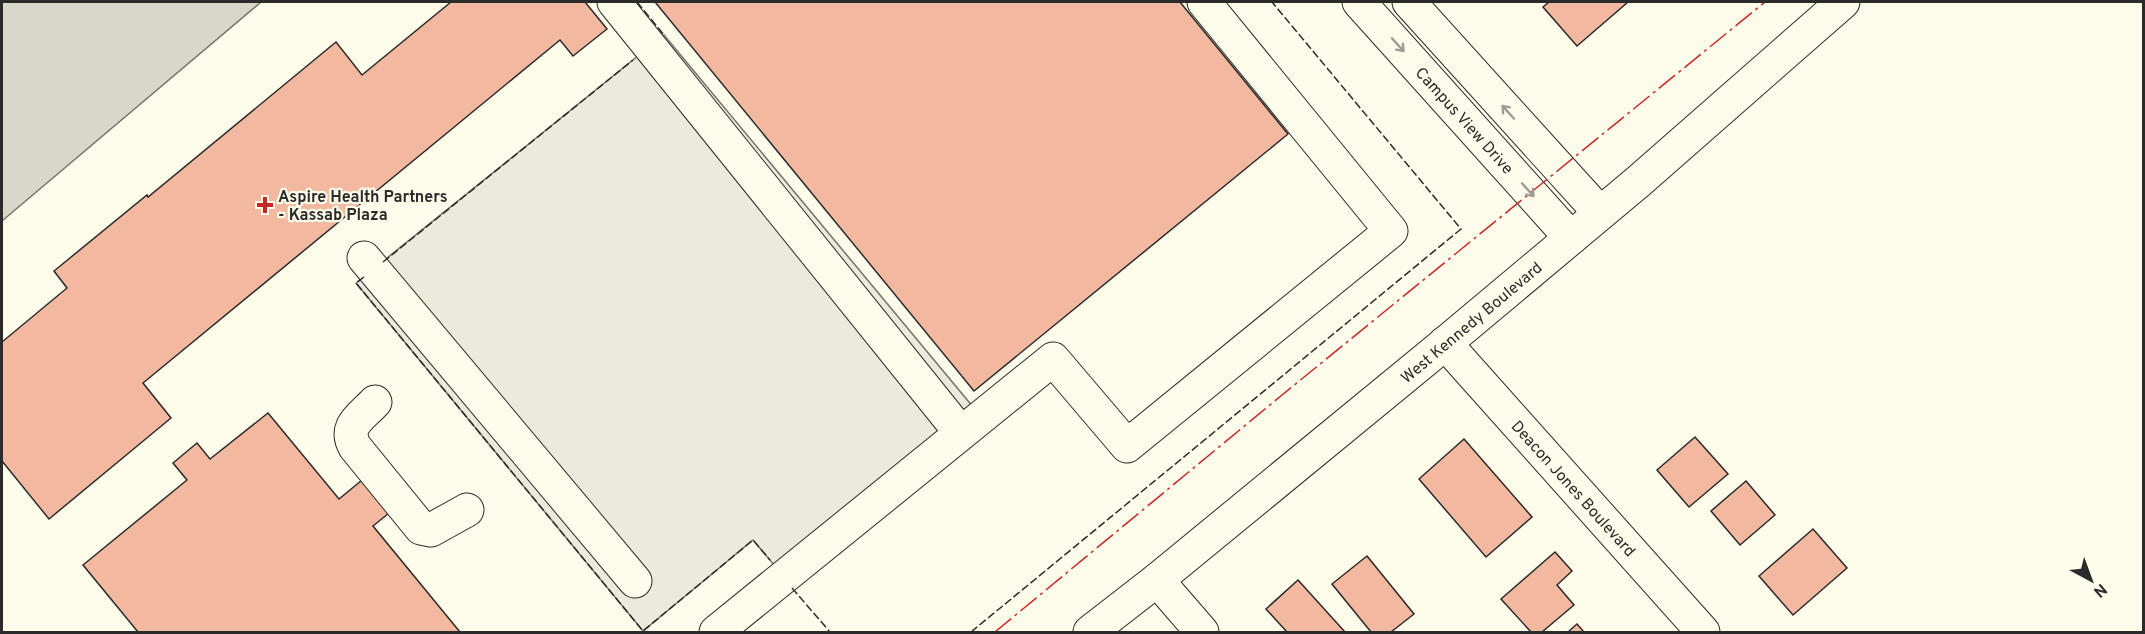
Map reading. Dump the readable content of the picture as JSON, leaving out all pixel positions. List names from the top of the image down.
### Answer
{
  "streets": {
    "street": ["Campus View Drive", "West Kennedy Boulevard", "Deacon Jones Boulevard"]
  },
  "crossings": [
    ["Campus View Drive", "West Kennedy Boulevard"],
    ["West Kennedy Boulevard", "Deacon Jones Boulevard"]
  ],
  "places": {
    "health": ["Aspire Health Partners - Kassab Plaza"]
  },
  "north": "bottom right"
}
